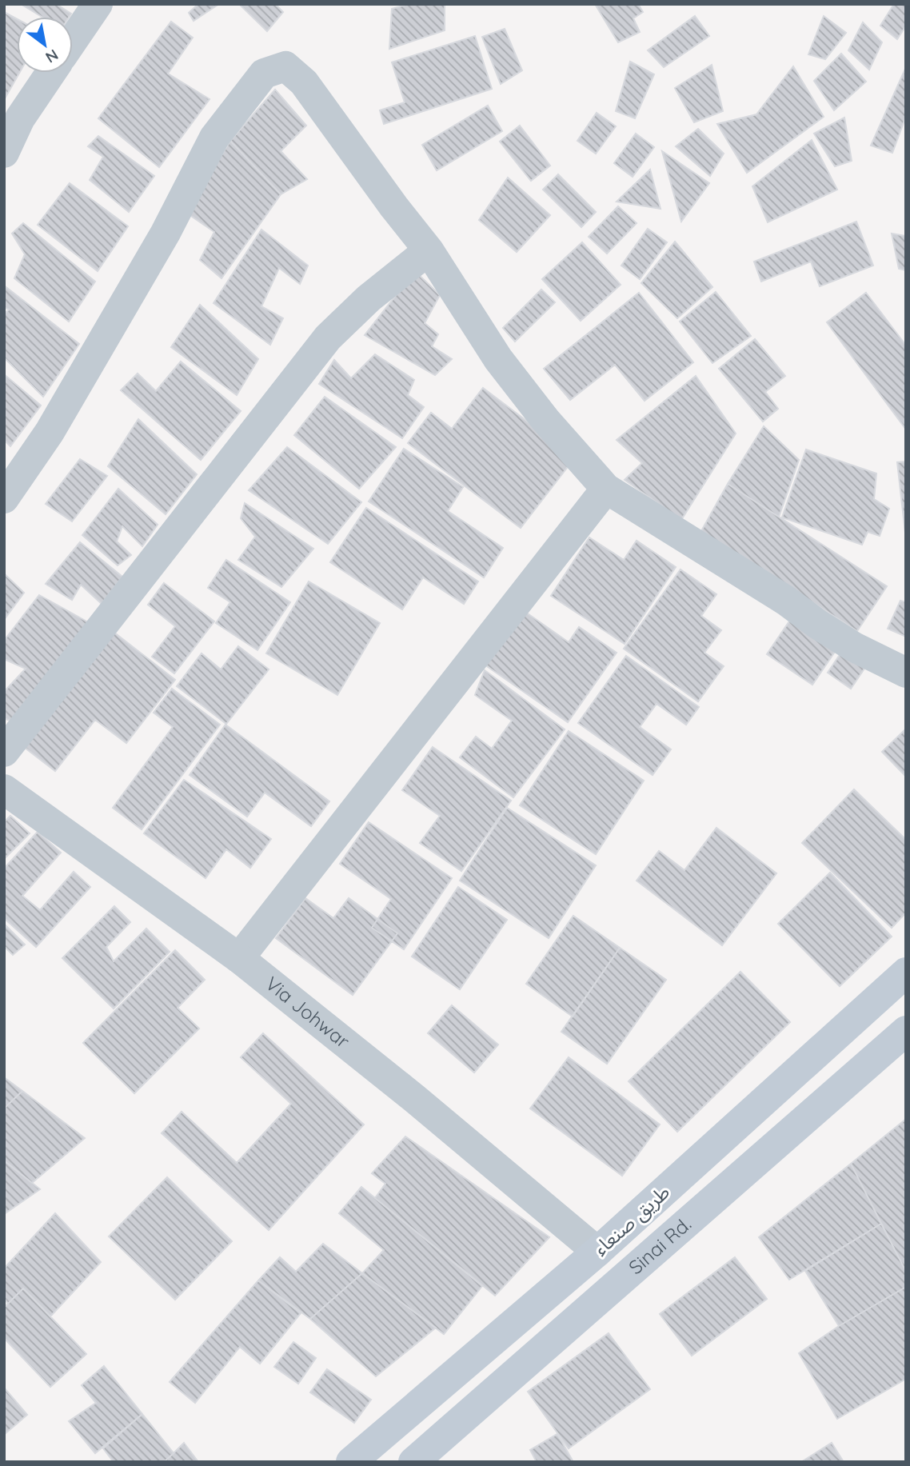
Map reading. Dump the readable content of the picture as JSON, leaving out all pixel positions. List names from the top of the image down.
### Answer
{
  "streets": {
    "main road": ["طريق صنعاء", "Sinai Rd."],
    "street": ["Via Johwar"]
  },
  "crossings": [
    ["Via Johwar", "طريق صنعاء"]
  ],
  "north": "bottom right"
}
